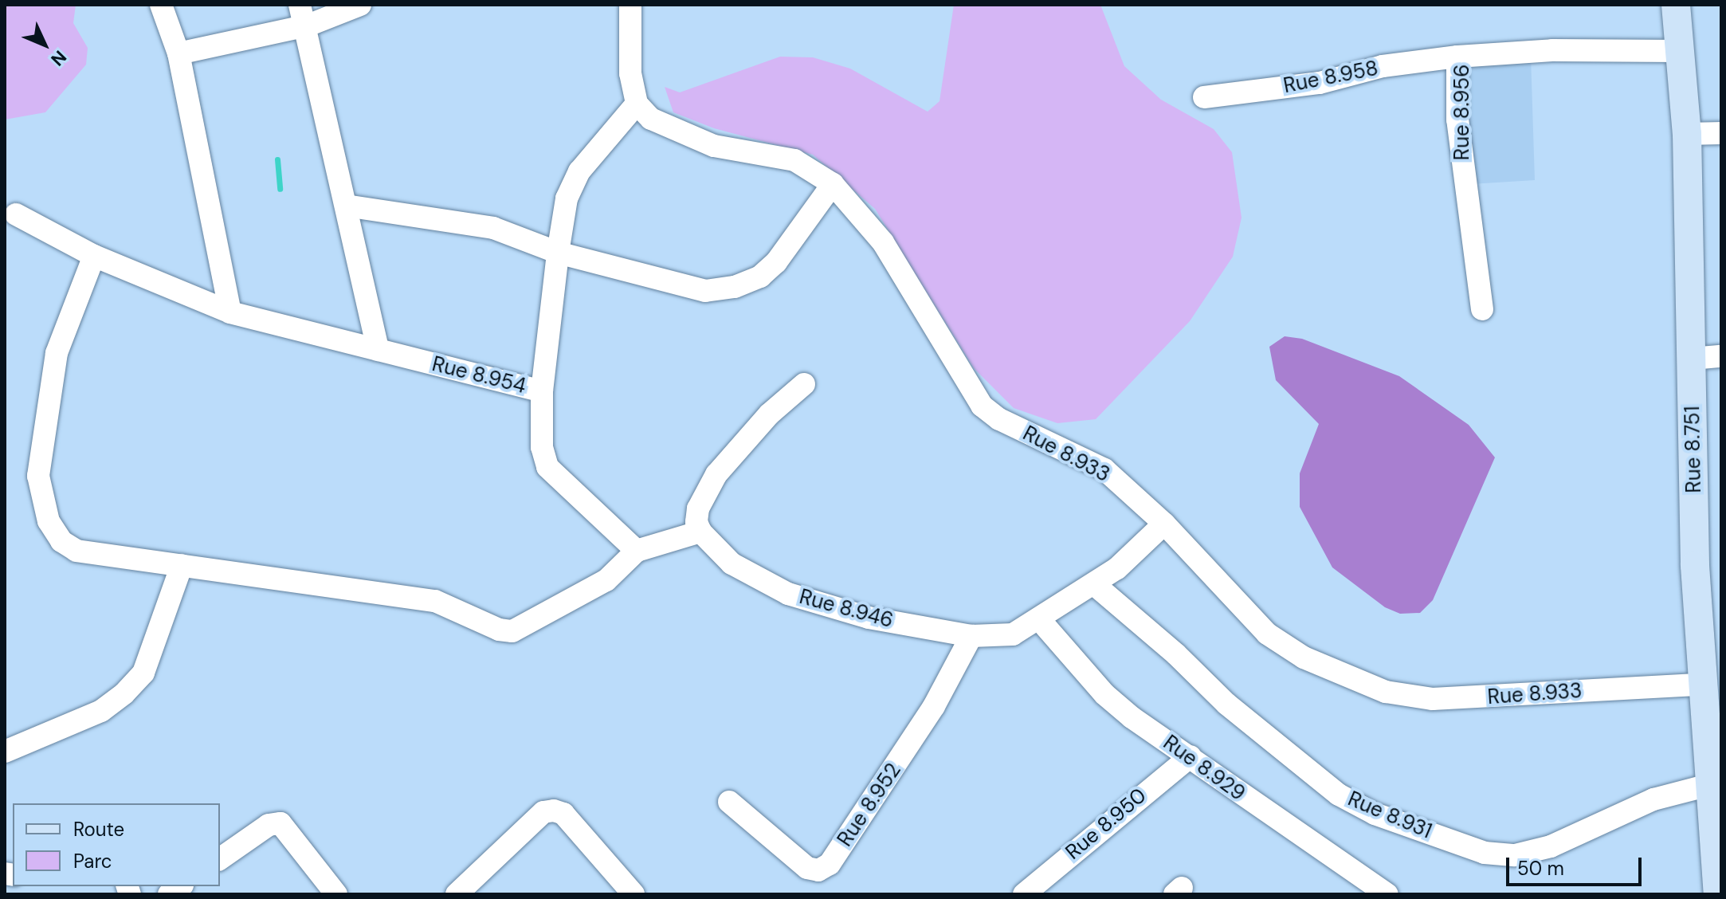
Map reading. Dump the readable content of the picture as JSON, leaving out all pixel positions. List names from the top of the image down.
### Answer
{
  "streets": {
    "main road": ["Rue 8.751"],
    "street": [
      "Rue 8.958",
      "Rue 8.956",
      "Rue 8.954",
      "Rue 8.933",
      "Rue 8.946",
      "Rue 8.929",
      "Rue 8.952",
      "Rue 8.931",
      "Rue 8.950"
    ]
  },
  "crossings": [
    ["Rue 8.958", "Rue 8.956"],
    ["Rue 8.956", "Rue 8.751"],
    ["Rue 8.954", "Rue 8.933"],
    ["Rue 8.751", "Rue 8.933"],
    ["Rue 8.751", "Rue 8.931"],
    ["Rue 8.933", "Rue 8.946"],
    ["Rue 8.946", "Rue 8.929"],
    ["Rue 8.946", "Rue 8.952"],
    ["Rue 8.946", "Rue 8.931"],
    ["Rue 8.929", "Rue 8.950"]
  ],
  "legend": ["Route", "Parc"],
  "scale_bar": "50 m",
  "north": "bottom right"
}
